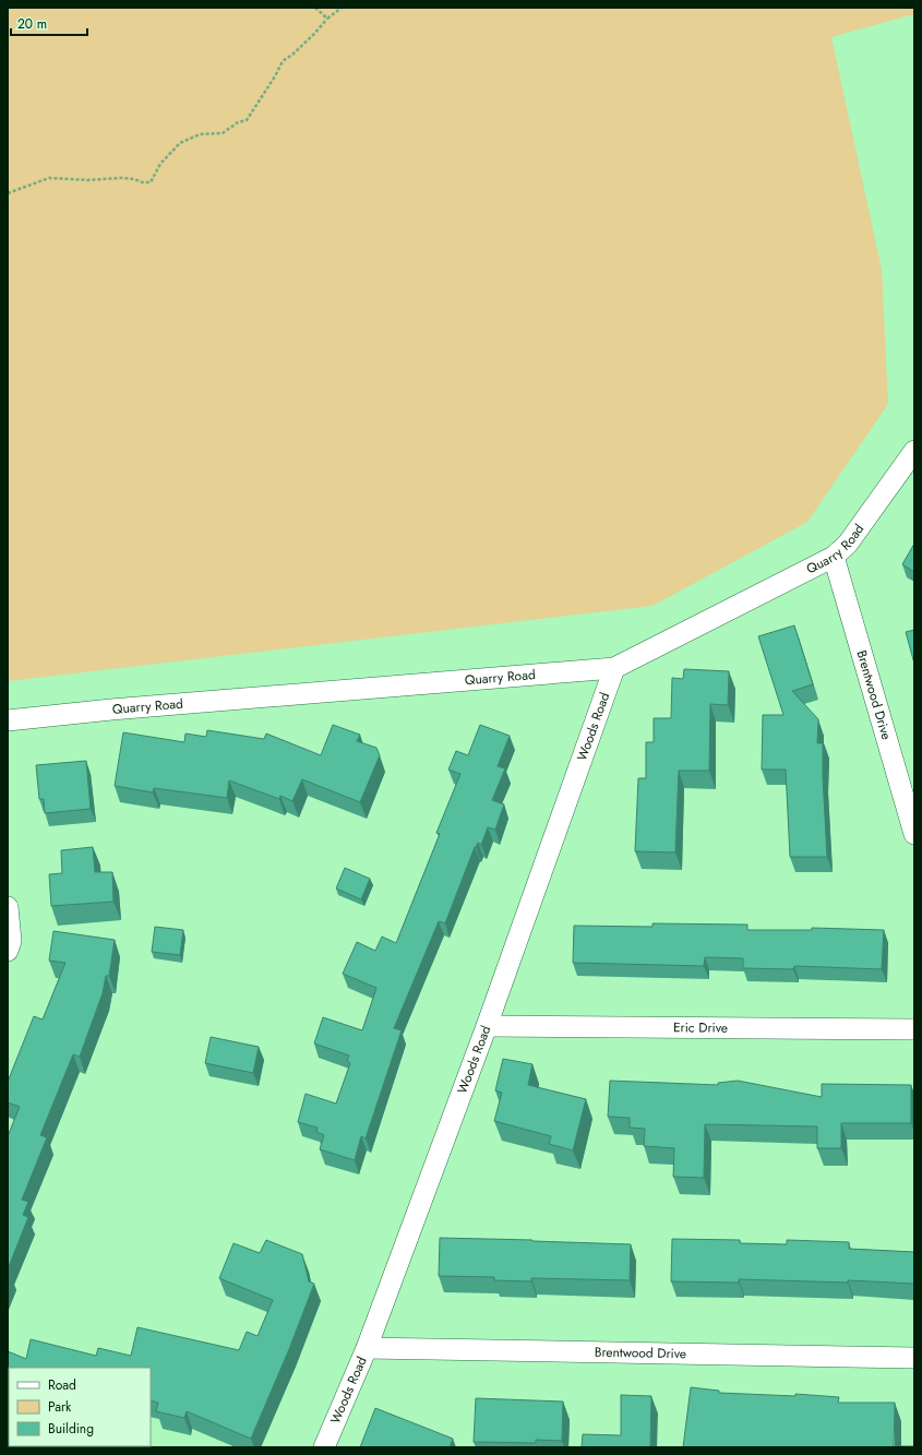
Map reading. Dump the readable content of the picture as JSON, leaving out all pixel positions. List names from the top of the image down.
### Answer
{
  "streets": {
    "street": [
      "Quarry Road",
      "Brentwood Drive",
      "Woods Road",
      "Eric Drive"
    ]
  },
  "crossings": [
    ["Quarry Road", "Brentwood Drive"],
    ["Quarry Road", "Woods Road"],
    ["Brentwood Drive", "Woods Road"],
    ["Woods Road", "Eric Drive"]
  ],
  "legend": ["Road", "Park", "Building"],
  "scale_bar": "20 m"
}
